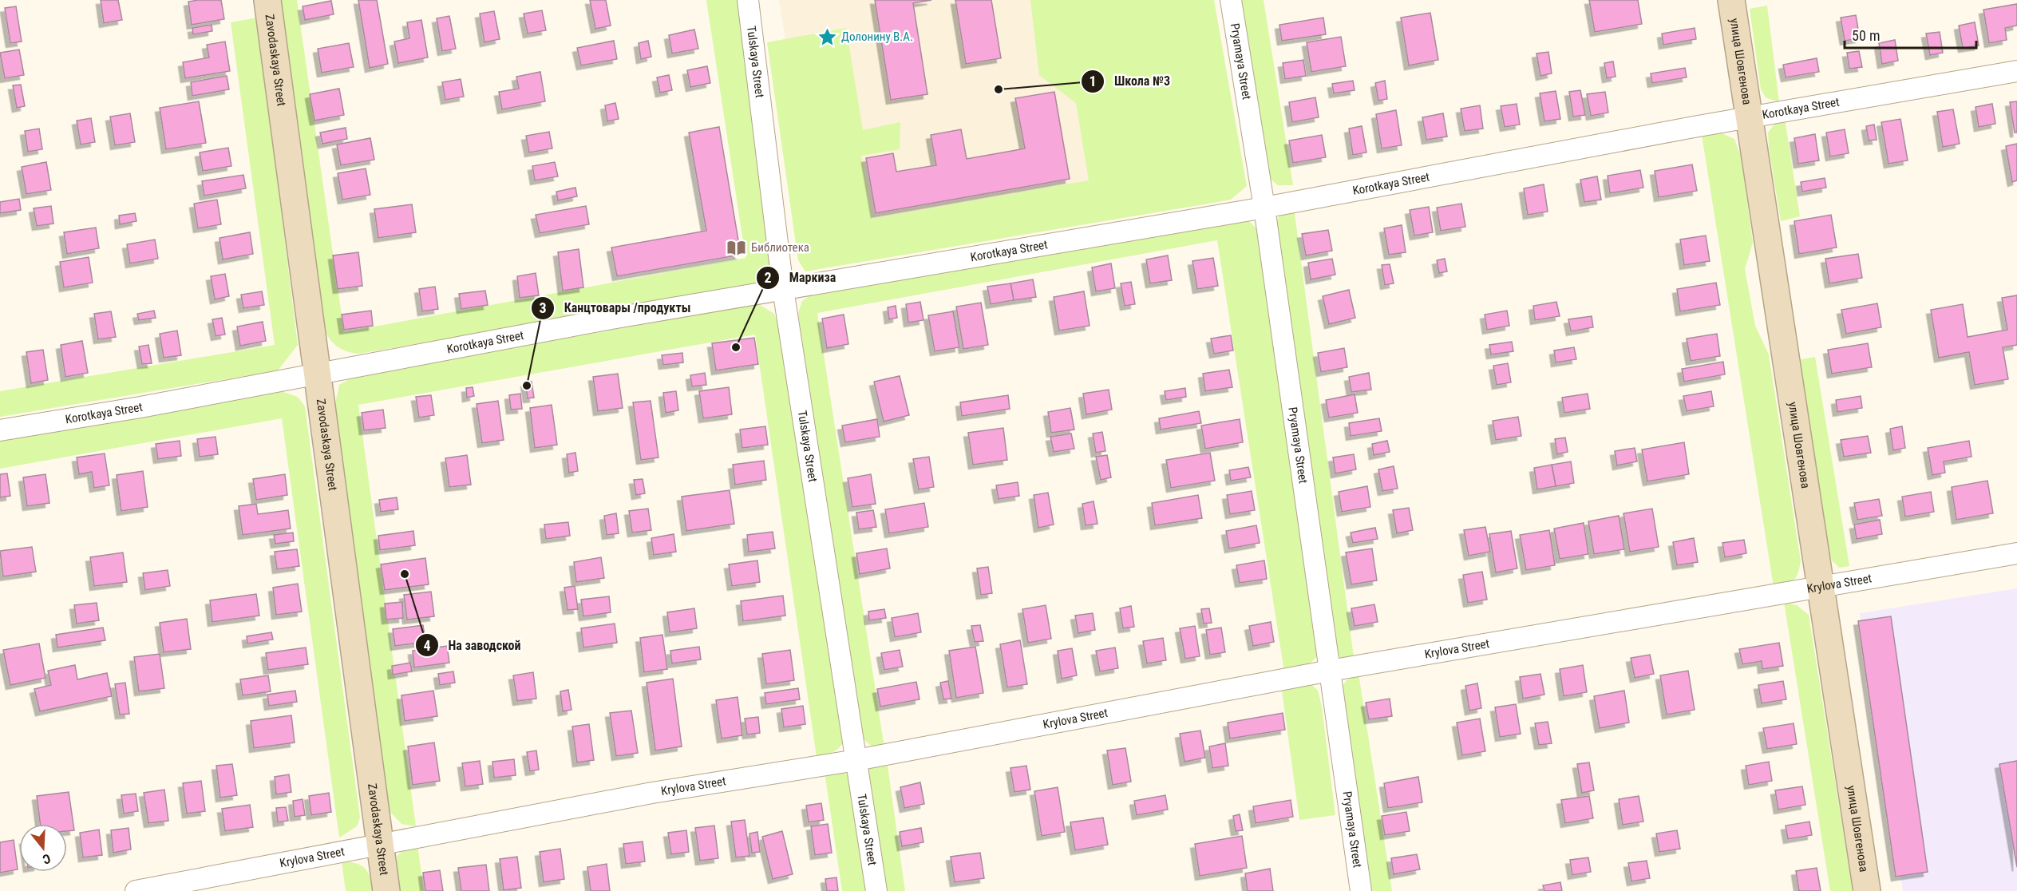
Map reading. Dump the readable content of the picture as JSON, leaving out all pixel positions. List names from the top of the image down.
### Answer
{
  "streets": {
    "main road": ["Zavodaskaya Street", "улица Шовгенова"],
    "street": [
      "Tulskaya Street",
      "Pryamaya Street",
      "Korotkaya Street",
      "Krylova Street"
    ]
  },
  "crossings": [
    ["Zavodaskaya Street", "Korotkaya Street"],
    ["Zavodaskaya Street", "Krylova Street"],
    ["Tulskaya Street", "Korotkaya Street"],
    ["Tulskaya Street", "Krylova Street"],
    ["Pryamaya Street", "Korotkaya Street"],
    ["Pryamaya Street", "Krylova Street"],
    ["улица Шовгенова", "Korotkaya Street"],
    ["улица Шовгенова", "Krylova Street"]
  ],
  "places": {
    "place": ["Долонину В.А."],
    "other": [
      "Школа №3",
      "Маркиза",
      "Канцтовары /продукты",
      "На заводской"
    ],
    "library": ["Библиотека"]
  },
  "scale_bar": "50 m",
  "north": "bottom"
}
